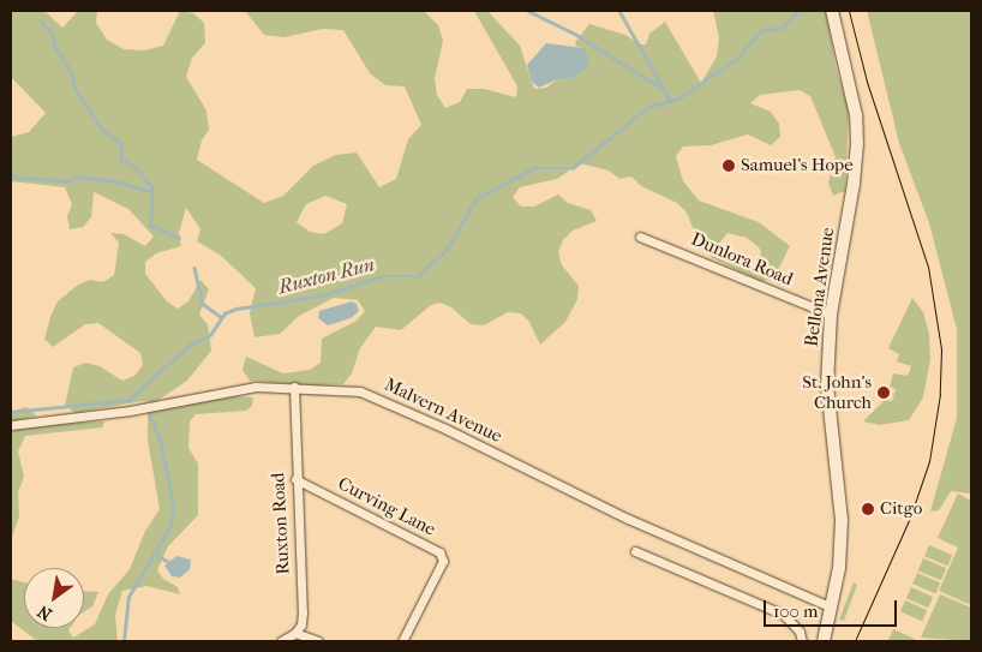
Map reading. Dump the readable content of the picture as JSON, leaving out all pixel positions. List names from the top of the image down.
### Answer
{
  "streets": {
    "main road": ["Bellona Avenue"],
    "street": [
      "Dunlora Road",
      "Malvern Avenue",
      "Curving Lane",
      "Ruxton Road"
    ]
  },
  "crossings": [
    ["Dunlora Road", "Bellona Avenue"],
    ["Bellona Avenue", "Malvern Avenue"],
    ["Malvern Avenue", "Ruxton Road"],
    ["Curving Lane", "Ruxton Road"]
  ],
  "water": ["Ruxton Run"],
  "places": ["Samuel's Hope", "St. John's Church", "Citgo"],
  "scale_bar": "100 m",
  "north": "bottom left"
}
